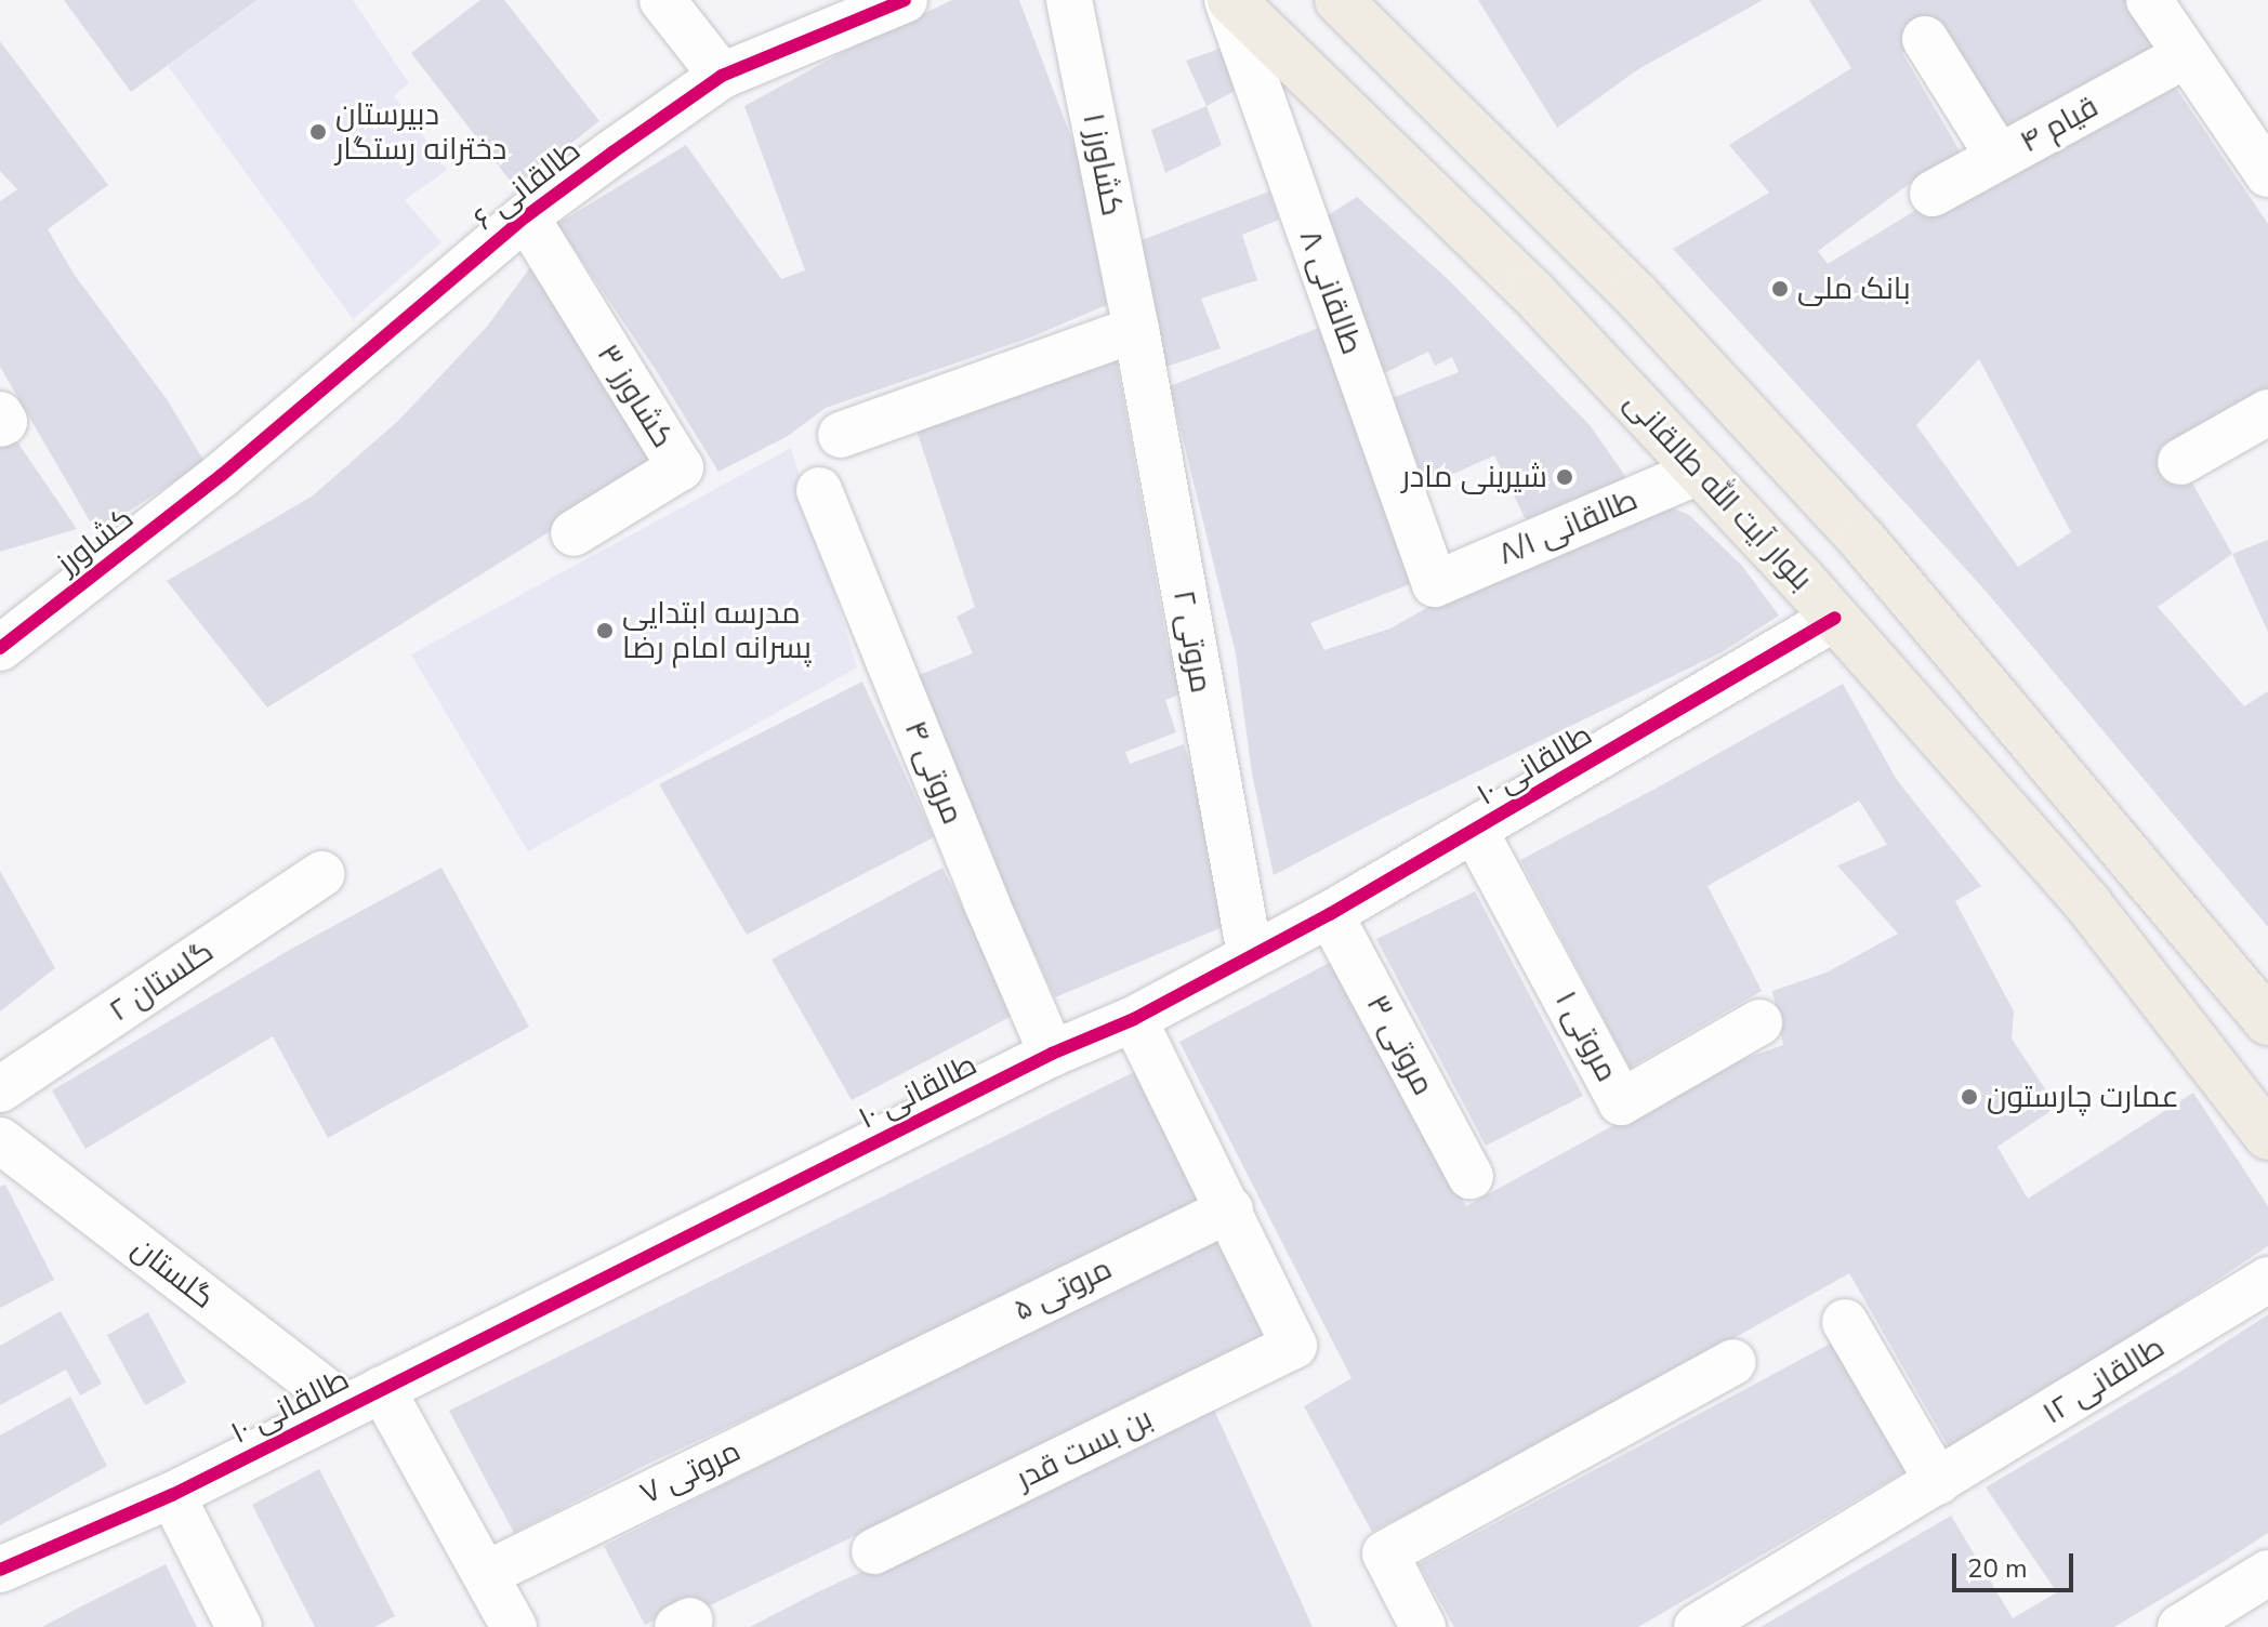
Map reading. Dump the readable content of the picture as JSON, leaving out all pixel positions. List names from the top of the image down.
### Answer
{
  "streets": {
    "main road": ["بلوار آیت الله طالقانی"],
    "street": [
      "قیام ۴",
      "کشاورز ۱",
      "طالقانی ۶",
      "طالقانی ۸",
      "کشاورز ۳",
      "طالقانی ۸/۱",
      "کشاورز",
      "مروتی ۲",
      "طالقانی ۱۰",
      "مروتی ۴",
      "گلستان ۲",
      "مروتی ۱",
      "مروتی ۳",
      "گلستان",
      "مروتی ۵",
      "طالقانی ۱۲",
      "بن بست قدر",
      "مروتی ۷"
    ]
  },
  "crossings": [
    ["کشاورز ۱", "مروتی ۲"],
    ["طالقانی ۶", "کشاورز ۳"],
    ["طالقانی ۶", "کشاورز"],
    ["طالقانی ۸", "بلوار آیت الله طالقانی"],
    ["طالقانی ۸", "طالقانی ۸/۱"],
    ["بلوار آیت الله طالقانی", "طالقانی ۸/۱"],
    ["بلوار آیت الله طالقانی", "طالقانی ۱۰"],
    ["مروتی ۲", "طالقانی ۱۰"],
    ["طالقانی ۱۰", "مروتی ۴"],
    ["طالقانی ۱۰", "مروتی ۱"],
    ["طالقانی ۱۰", "مروتی ۳"],
    ["طالقانی ۱۰", "گلستان"],
    ["مروتی ۵", "بن بست قدر"],
    ["مروتی ۵", "مروتی ۷"]
  ],
  "places": [
    "دبیرستان دخترانه رستگار",
    "بانک ملی",
    "شیرینی مادر",
    "مدرسه ابتدایی پسرانه امام رضا",
    "عمارت چارستون"
  ],
  "scale_bar": "20 m"
}
